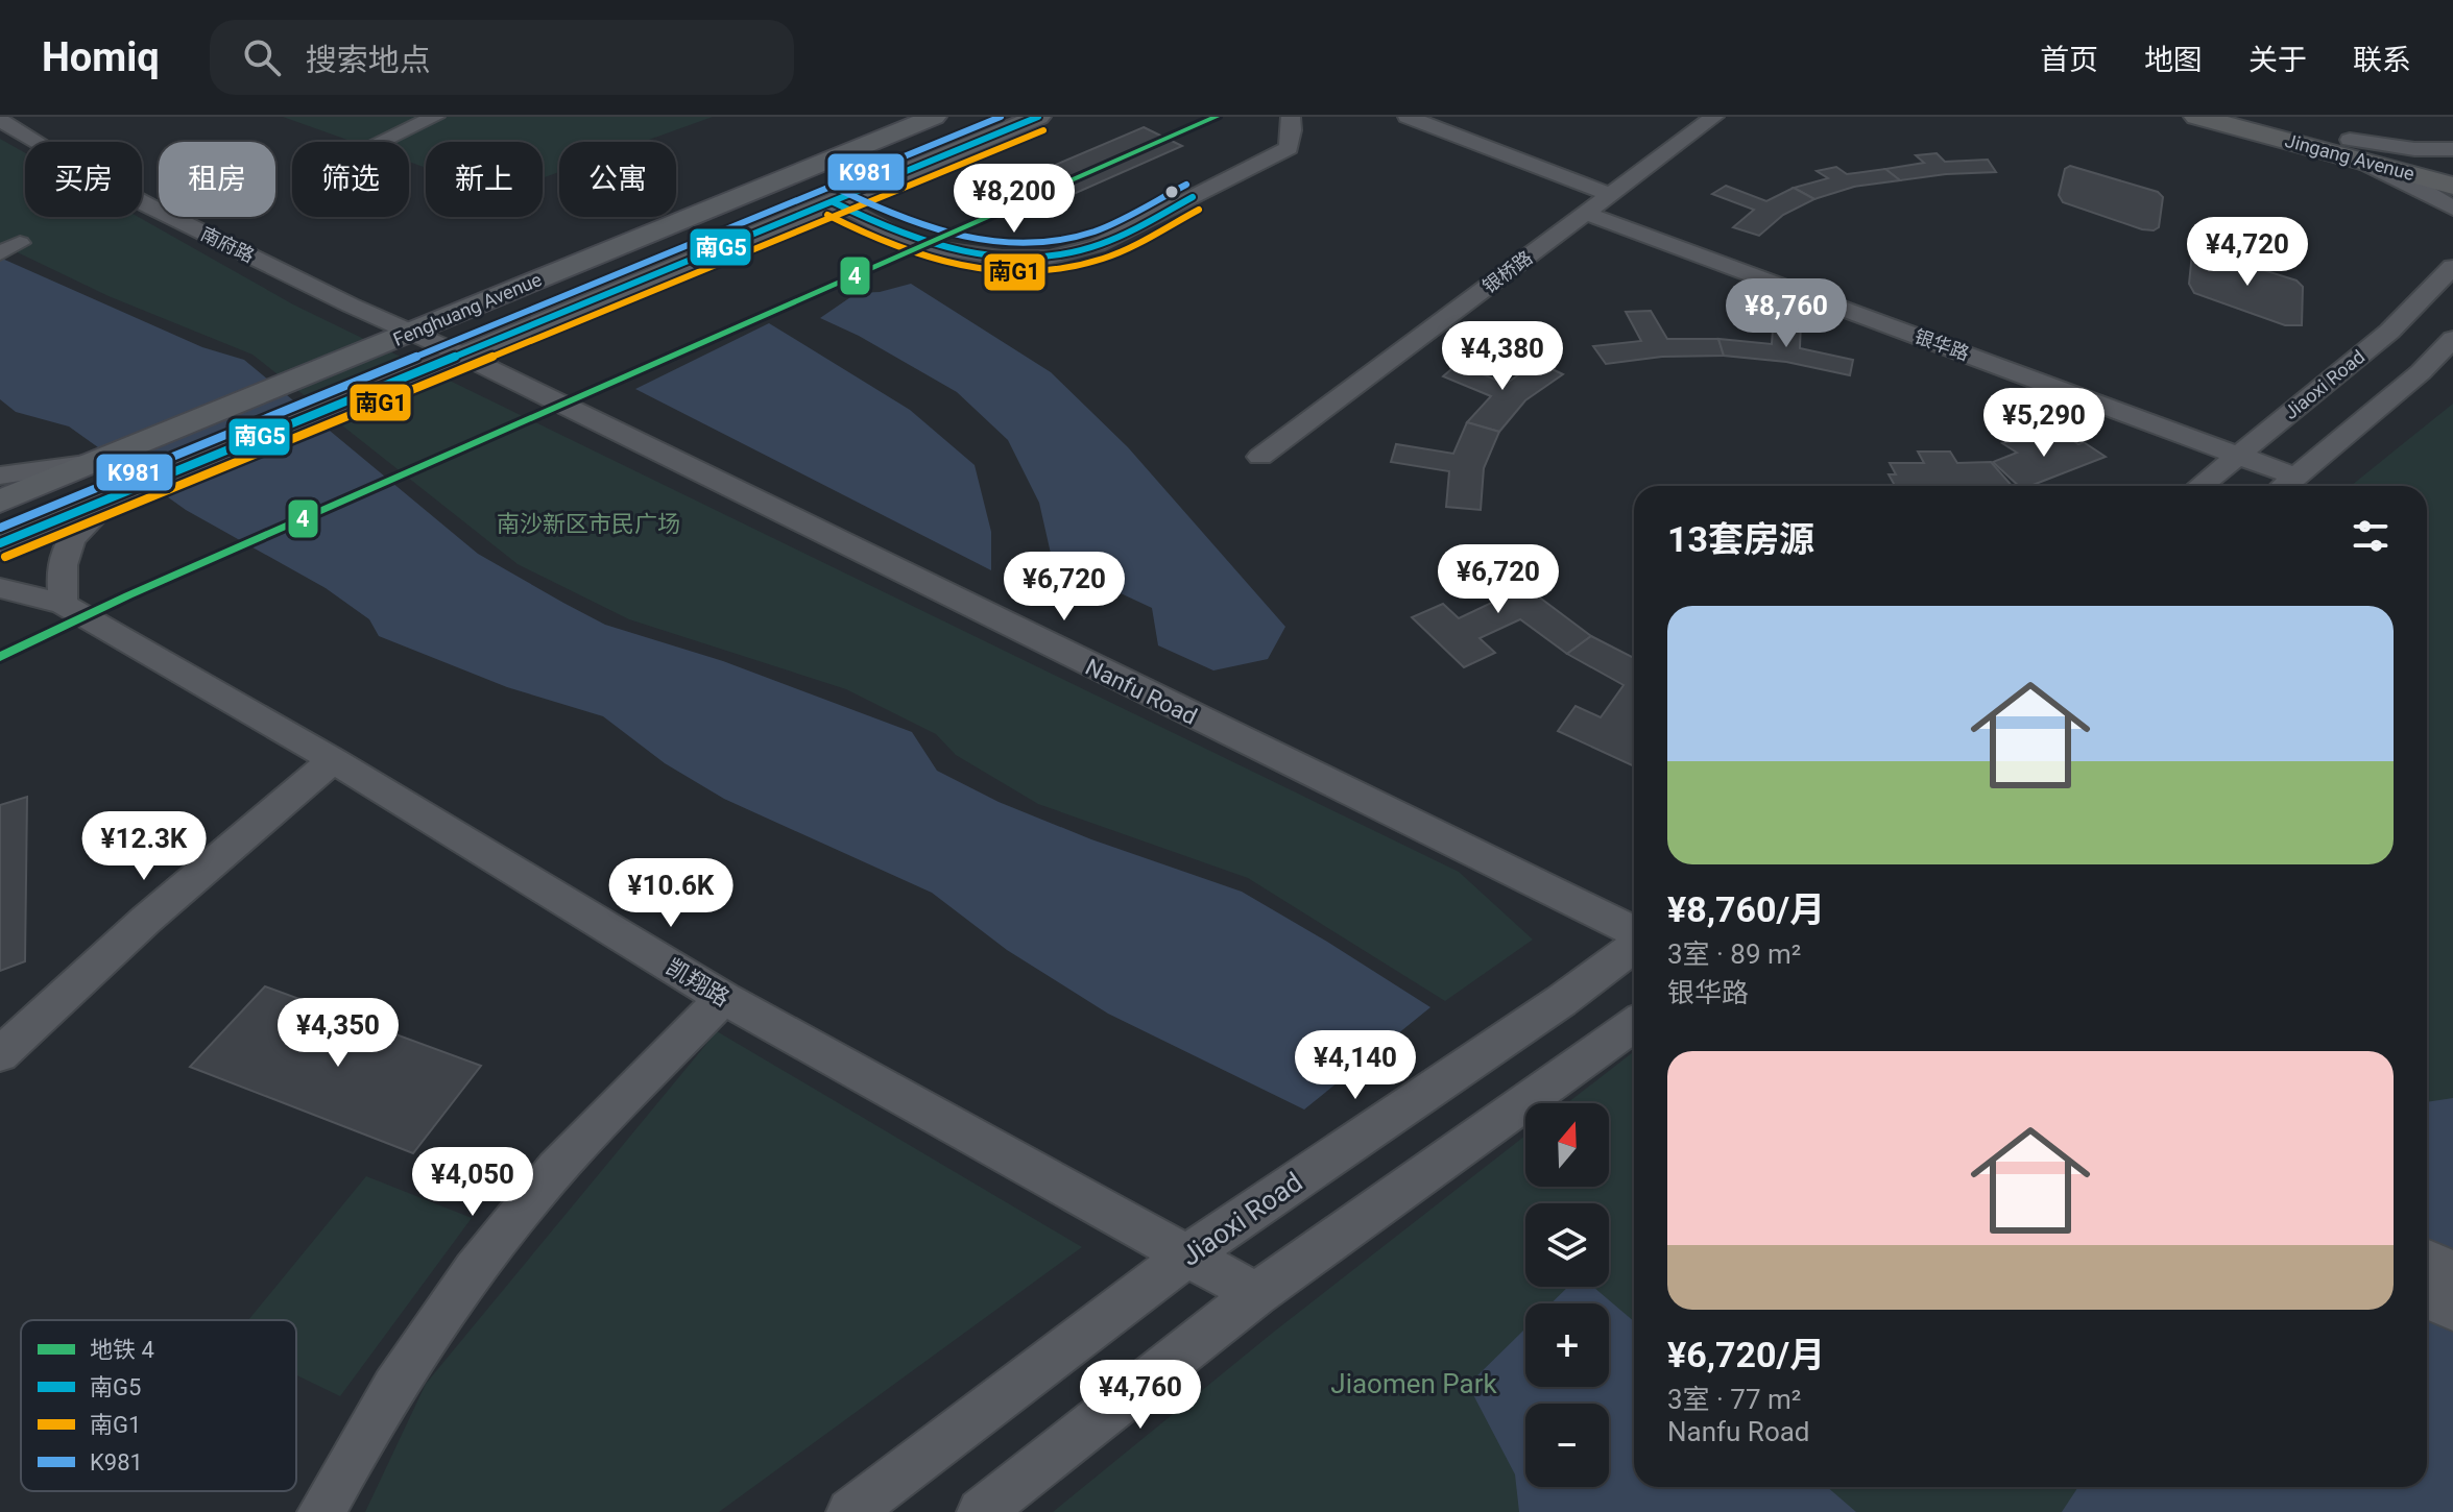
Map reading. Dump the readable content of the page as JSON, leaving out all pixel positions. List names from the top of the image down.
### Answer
{
  "streets": {
    "highway": ["Jingang Avenue"],
    "main road": ["Fenghuang Avenue"],
    "street": [
      "南府路",
      "银桥路",
      "银华路",
      "Jiaoxi Road",
      "Nanfu Road",
      "凯翔路"
    ]
  },
  "crossings": [
    ["南府路", "Fenghuang Avenue"],
    ["南府路", "Nanfu Road"],
    ["银桥路", "银华路"],
    ["Fenghuang Avenue", "Nanfu Road"],
    ["银华路", "Jiaoxi Road"],
    ["Jiaoxi Road", "凯翔路"]
  ],
  "parks": ["南沙新区市民广场", "Jiaomen Park"],
  "lines": [
    "metro line 4",
    "transit line 南G5",
    "transit line K981",
    "transit line 南G1"
  ],
  "legend": [
    "地铁 4",
    "南G5",
    "南G1",
    "K981"
  ],
  "north": "top",
  "page": {
    "header": "Homiq",
    "search": "搜索地点",
    "nav": [
      "首页",
      "地图",
      "关于",
      "联系"
    ],
    "chip": [
      "买房",
      "租房",
      "筛选",
      "新上",
      "公寓"
    ],
    "price": [
      "¥8,200",
      "¥4,720",
      "¥8,760",
      "¥4,380",
      "¥5,290",
      "¥6,720",
      "¥6,720",
      "¥12.3K",
      "¥10.6K",
      "¥4,350",
      "¥4,140",
      "¥4,050",
      "¥4,760"
    ],
    "heading": "13套房源",
    "list": [
      {
        "name": "¥8,760/月",
        "note": "3室 · 89 m² · 银华路"
      },
      {
        "name": "¥6,720/月",
        "note": "3室 · 77 m² · Nanfu Road"
      }
    ],
    "map_buttons": ["+", "−"]
  }
}
